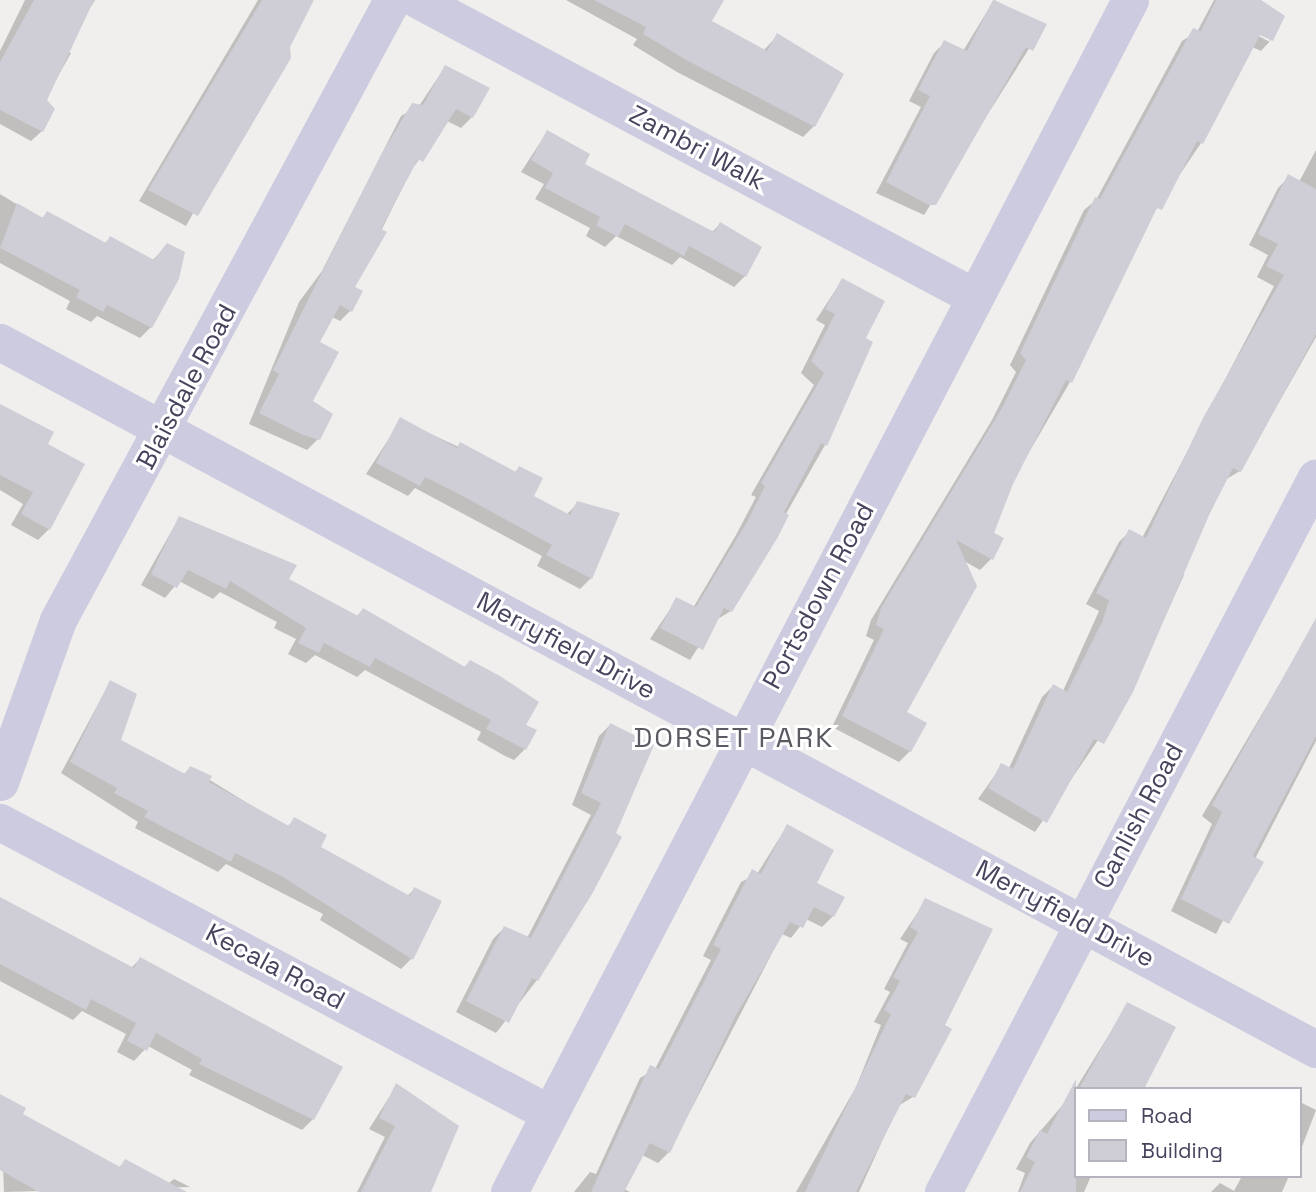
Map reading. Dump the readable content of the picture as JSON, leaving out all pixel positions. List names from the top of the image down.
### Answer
{
  "streets": {
    "street": [
      "Zambri Walk",
      "Blaisdale Road",
      "Portsdown Road",
      "Merryfield Drive",
      "Canlish Road",
      "Kecala Road"
    ]
  },
  "crossings": [
    ["Zambri Walk", "Portsdown Road"],
    ["Blaisdale Road", "Merryfield Drive"],
    ["Portsdown Road", "Merryfield Drive"],
    ["Portsdown Road", "Kecala Road"],
    ["Merryfield Drive", "Canlish Road"]
  ],
  "districts": ["DORSET PARK"],
  "legend": ["Road", "Building"]
}
